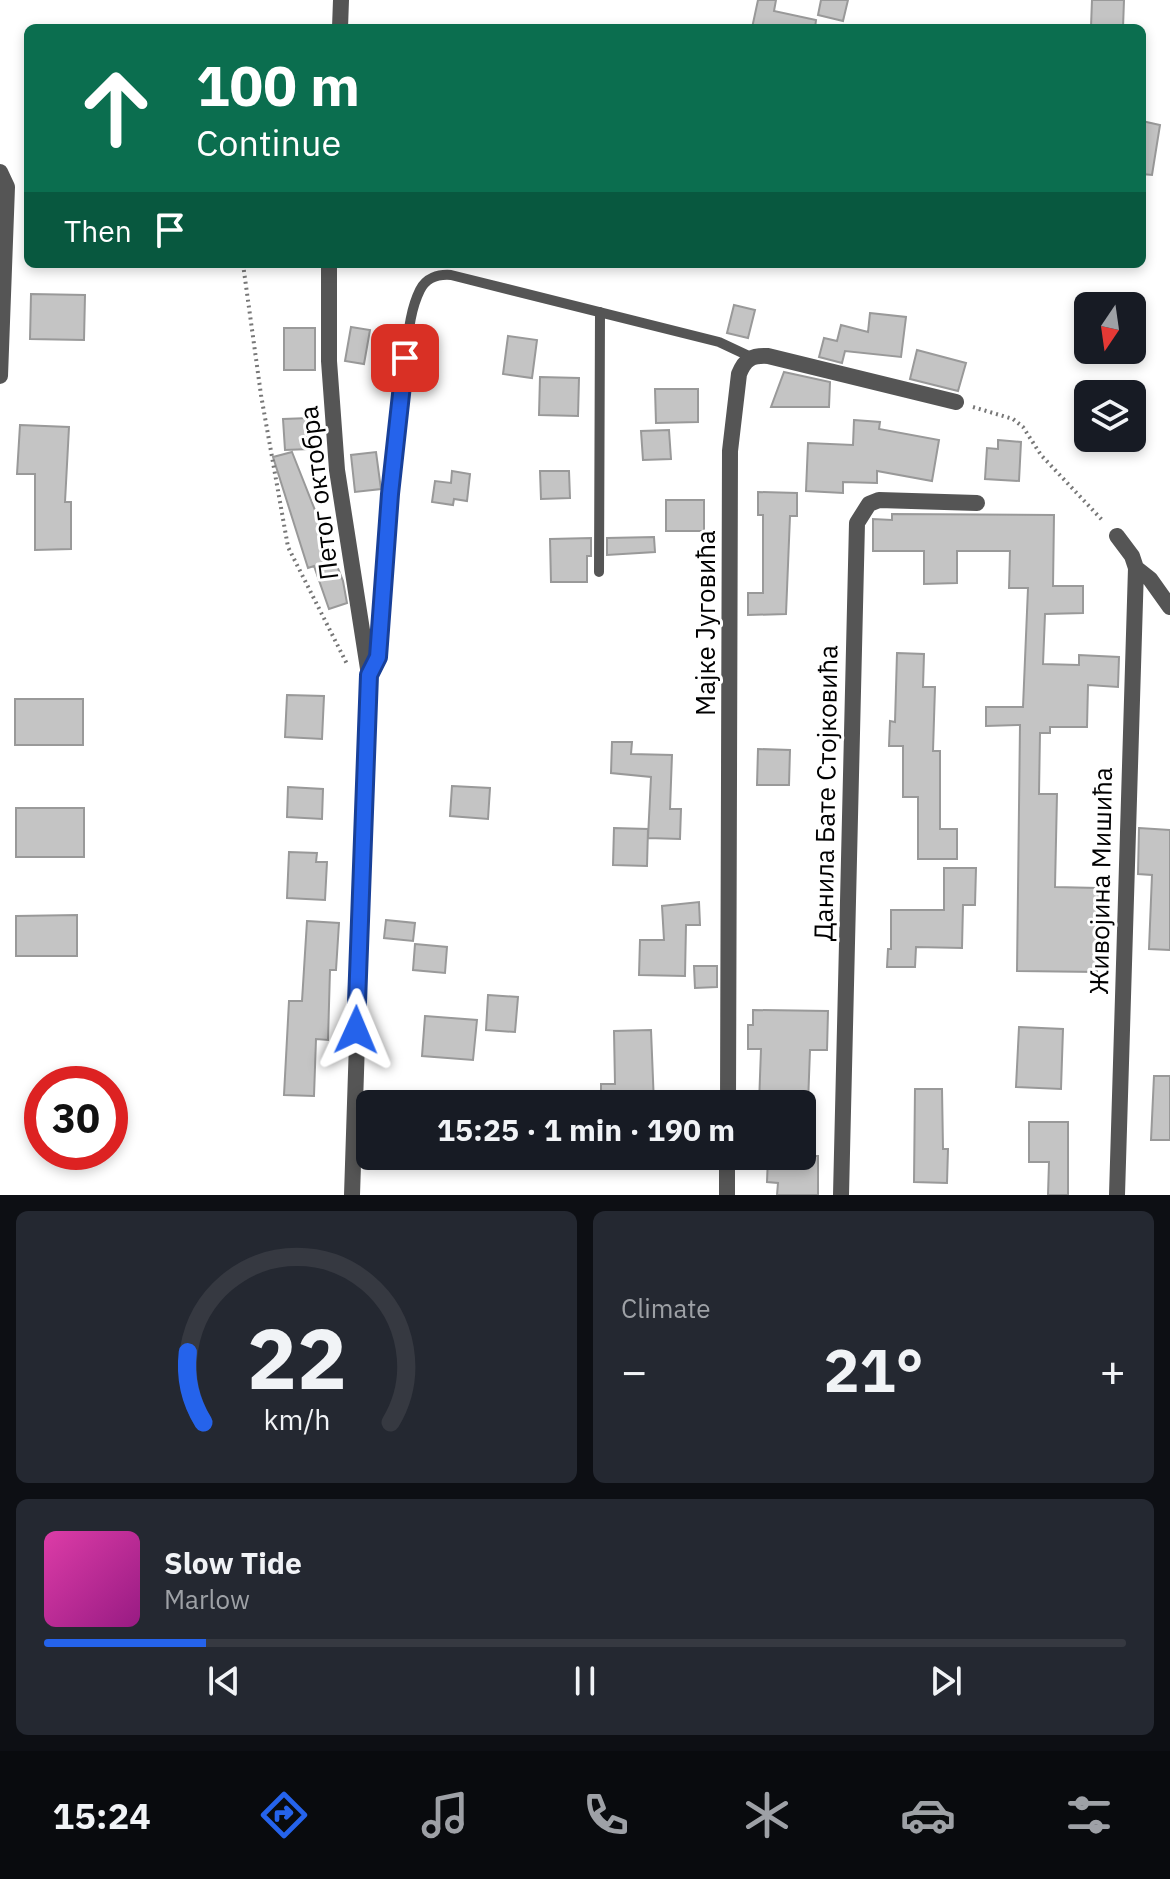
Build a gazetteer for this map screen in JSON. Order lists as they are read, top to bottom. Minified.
{"streets":{"street":["Петог октобра","Мајке Југовића","Данила Бате Стојковића","Живојина Мишића"]},"north":"bottom","page":{"turn":["100 m","Continue"],"then":"Then","limit":"30","trip":"15:25 · 1 min · 190 m","tile":"Climate","heat":["−","21°","+"],"song":["Slow Tide","Marlow"],"tabs":"15:24","gauge":["22","km/h"]}}
